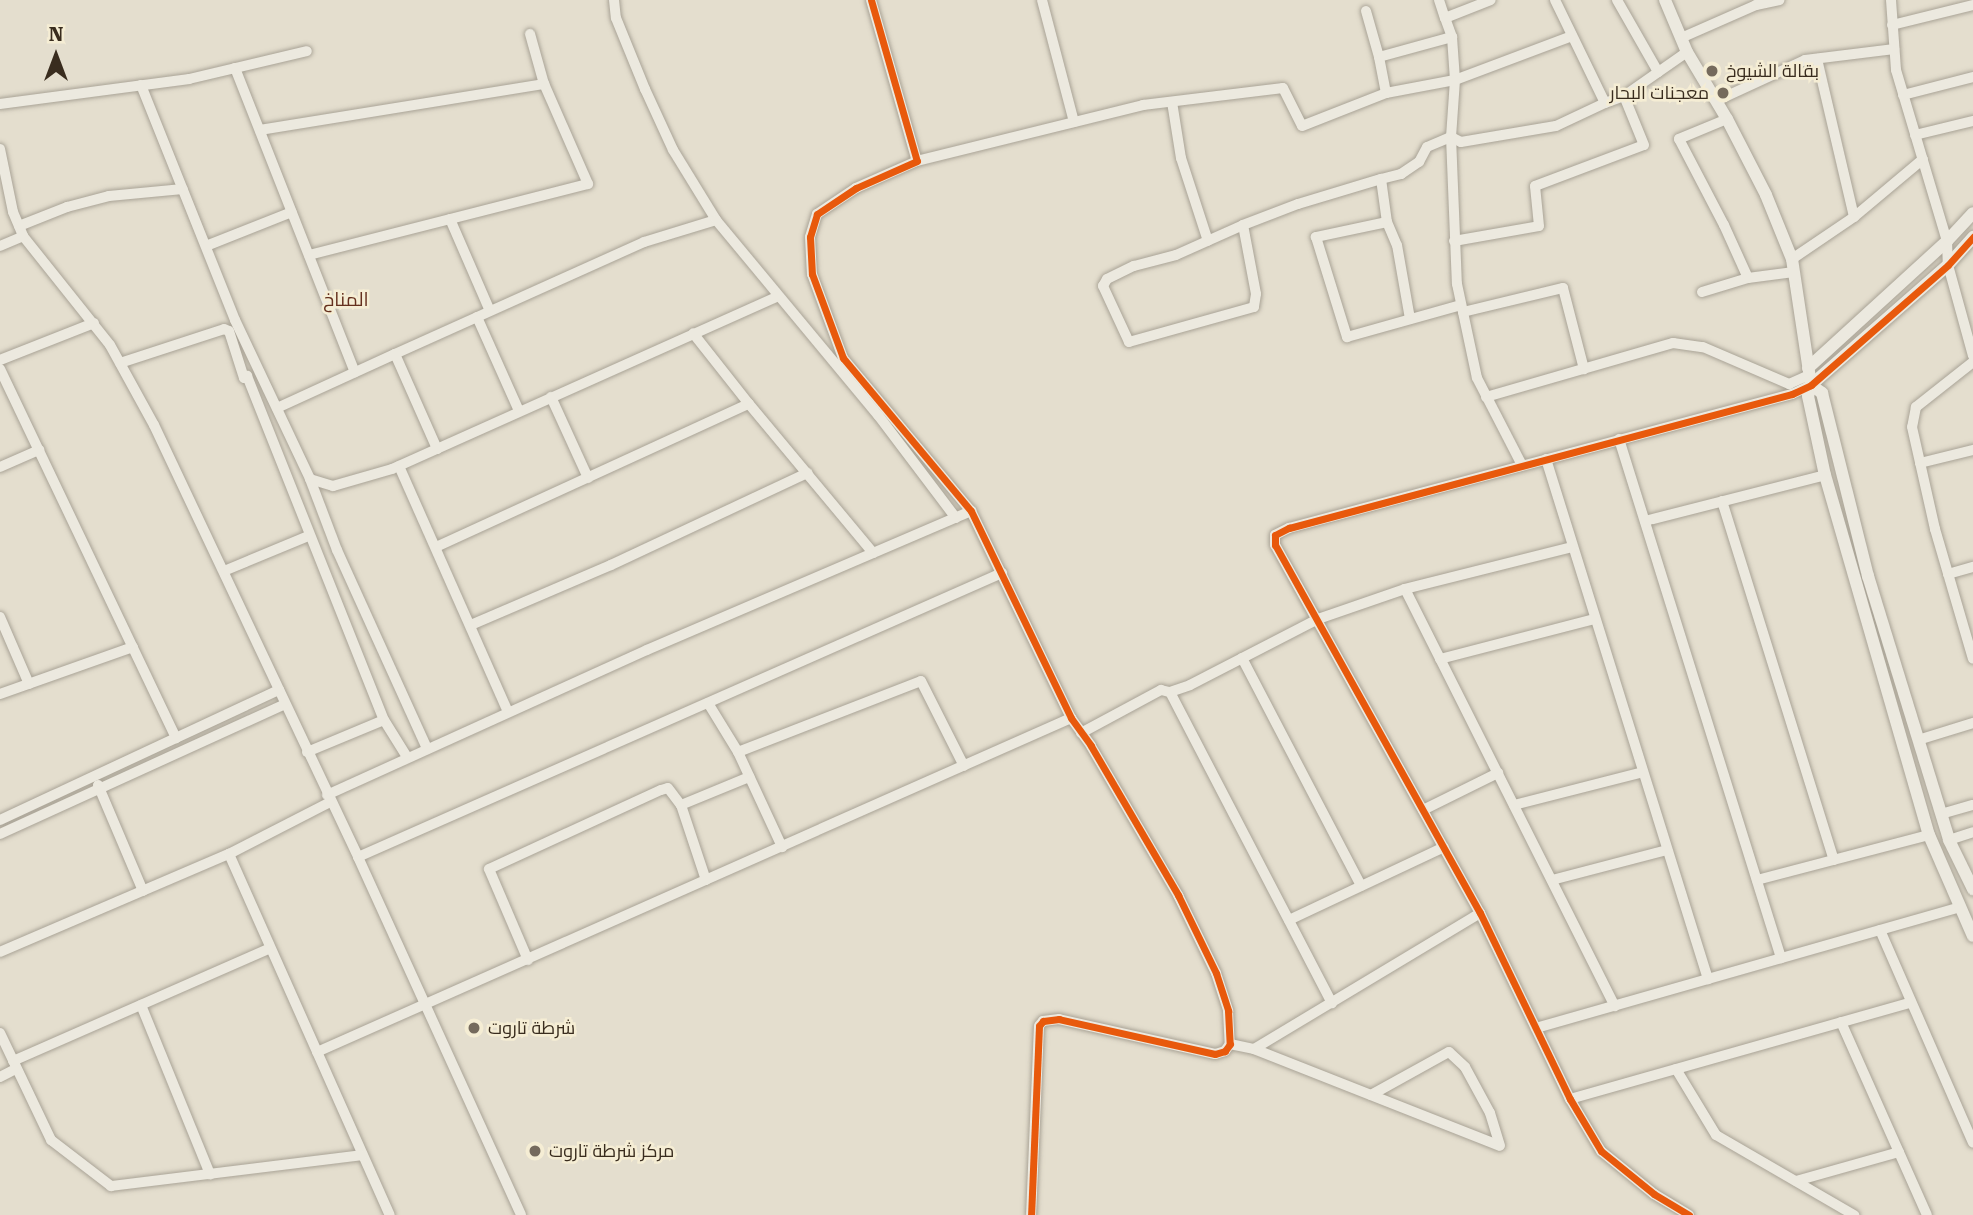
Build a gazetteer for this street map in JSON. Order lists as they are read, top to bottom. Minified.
{"districts":["المناخ"],"places":["بقالة الشيوخ","معجنات البحار","شرطة تاروت","مركز شرطة تاروت"],"north":"top"}
